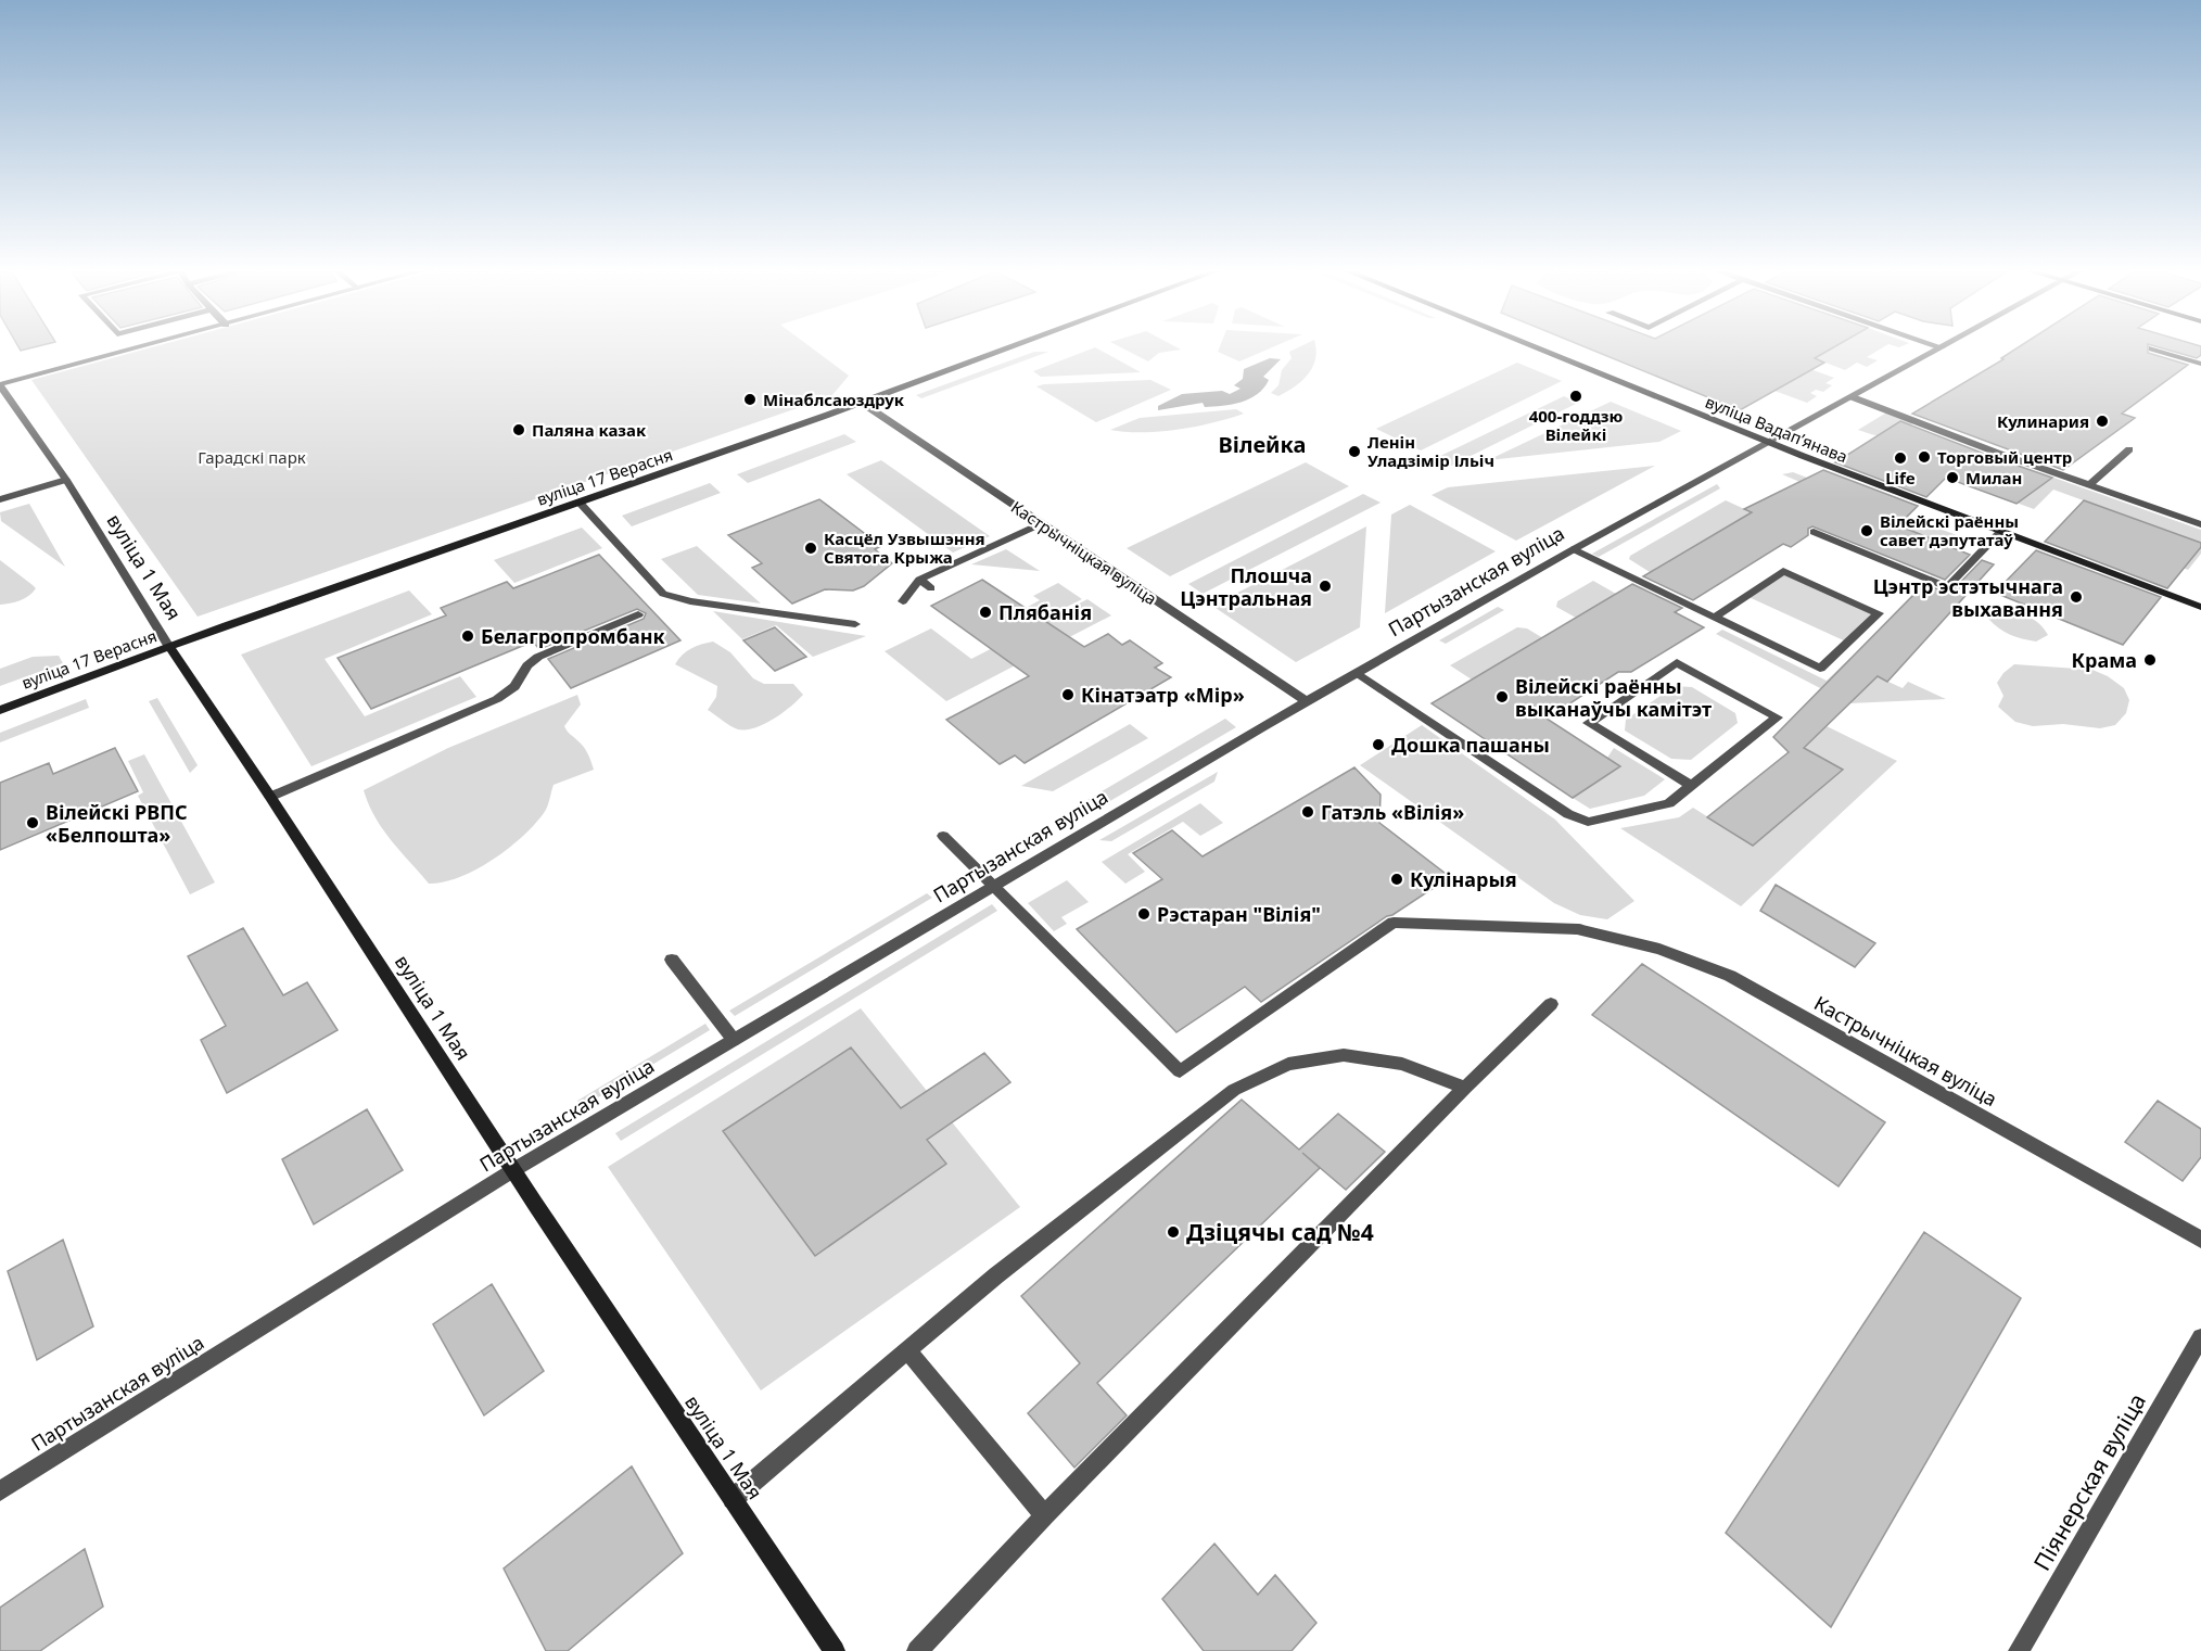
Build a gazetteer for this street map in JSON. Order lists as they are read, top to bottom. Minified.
{"streets":{"street":["вуліца Вадапʼянава","вуліца 17 Верасня","Кастрычніцкая вуліца","вуліца 1 Мая","Партызанская вуліца","Піянерская вуліца"]},"crossings":[["вуліца Вадапʼянава","Партызанская вуліца"],["вуліца 17 Верасня","Кастрычніцкая вуліца"],["вуліца 17 Верасня","вуліца 1 Мая"],["Кастрычніцкая вуліца","Партызанская вуліца"],["вуліца 1 Мая","Партызанская вуліца"]],"districts":["Вілейка"],"parks":["Гарадскі парк"],"places":["400-годдзю Вілейкі","Мінаблсаюздрук","Кулинария","Паляна казак","Ленін Уладзімір Ільіч","Торговый центр","Life","Милан","Вілейскі раённы савет дэпутатаў","Касцёл Узвышэння Святога Крыжа","Плошча Цэнтральная","Цэнтр эстэтычнага выхавання","Плябанія","Белагропромбанк","Крама","Кінатэатр «Мір»","Вілейскі раённы выканаўчы камітэт","Дошка пашаны","Гатэль «Вілія»","Вілейскі РВПС «Белпошта»","Кулінарыя","Рэстаран \"Вілія\"","Дзіцячы сад №4"]}
